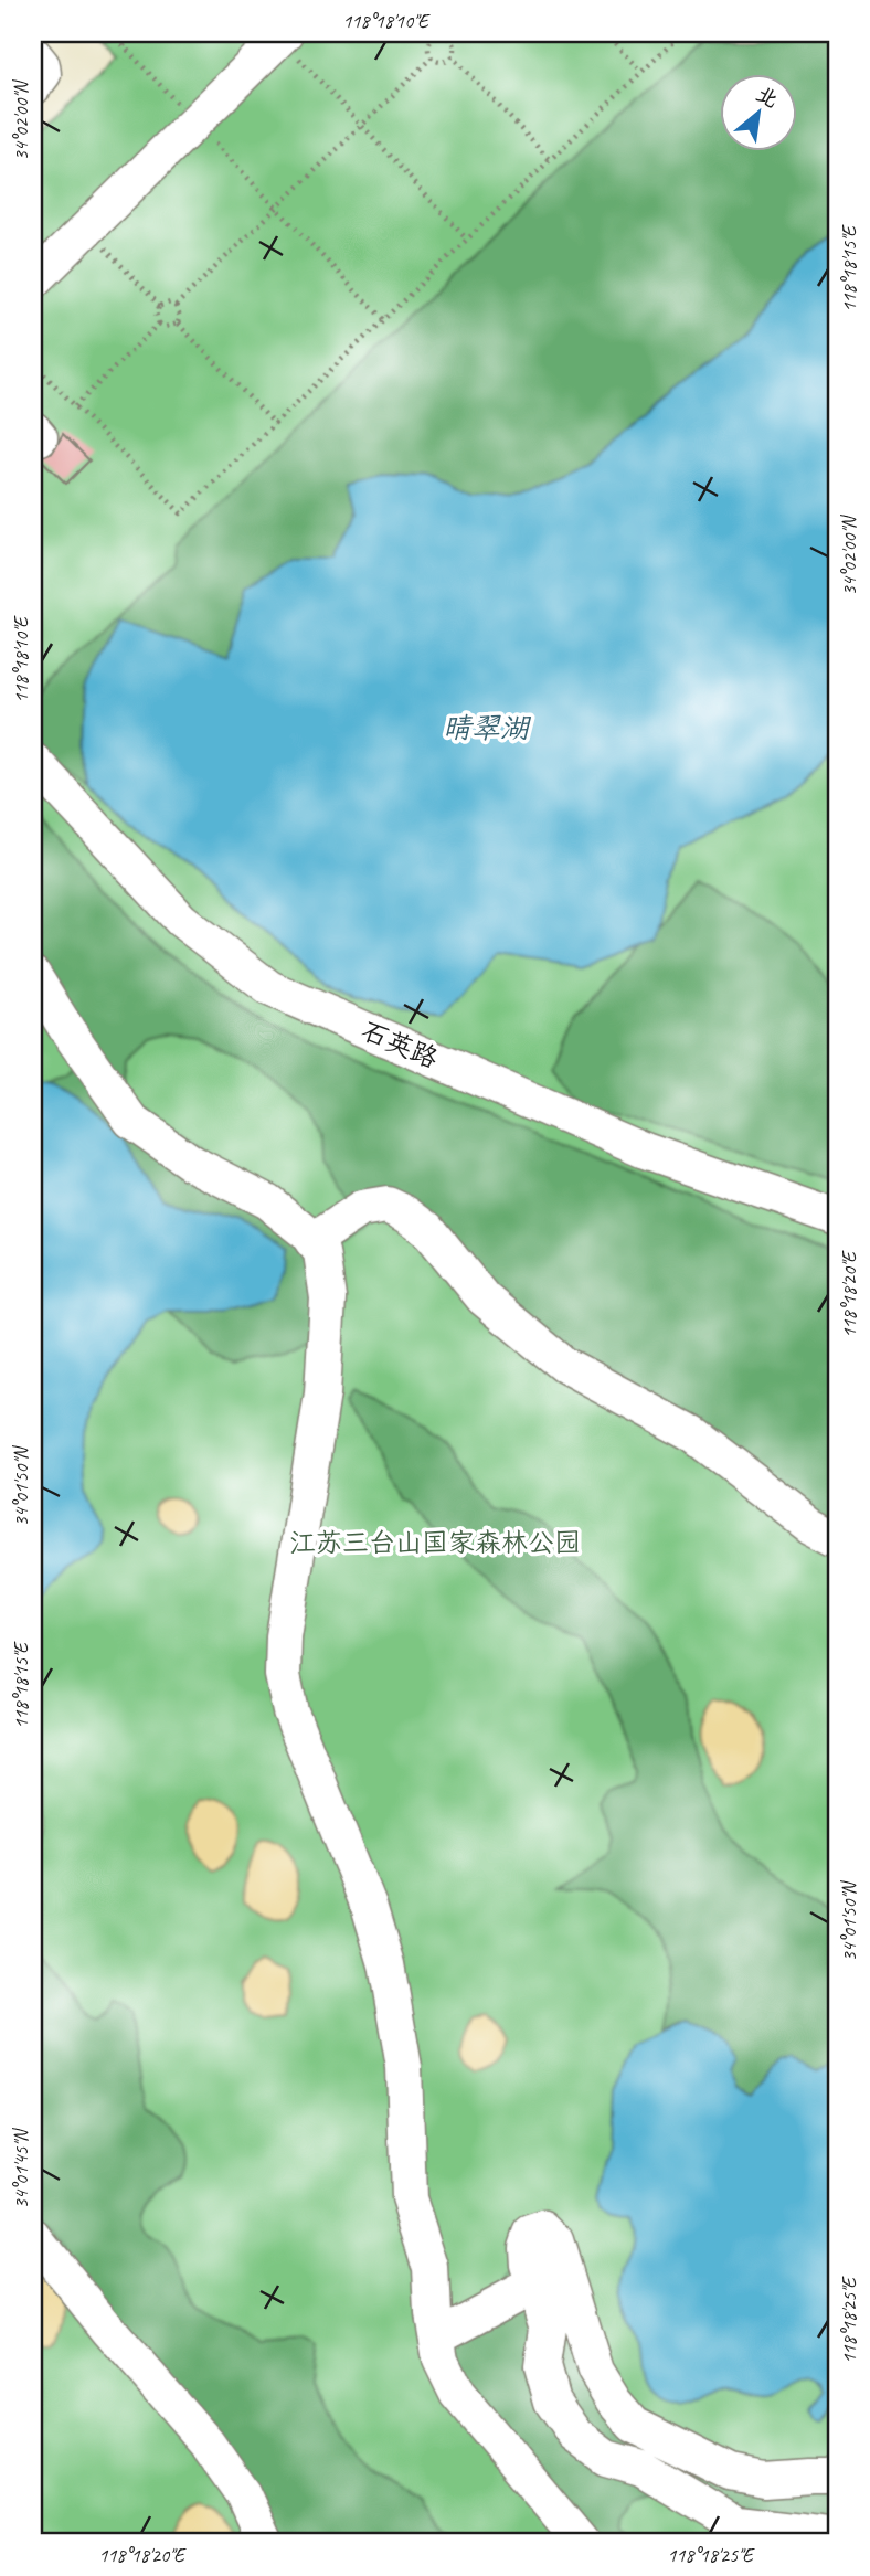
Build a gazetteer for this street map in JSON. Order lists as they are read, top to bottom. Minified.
{"streets":{"street":["石英路"]},"water":["晴翠湖"],"parks":["江苏三台山国家森林公园"],"north":"top right","coordinates":["118°18'10\"E","34°02'00\"N","118°18'15\"E","118°18'20\"E","34°01'50\"N","34°01'45\"N","118°18'25\"E"]}
